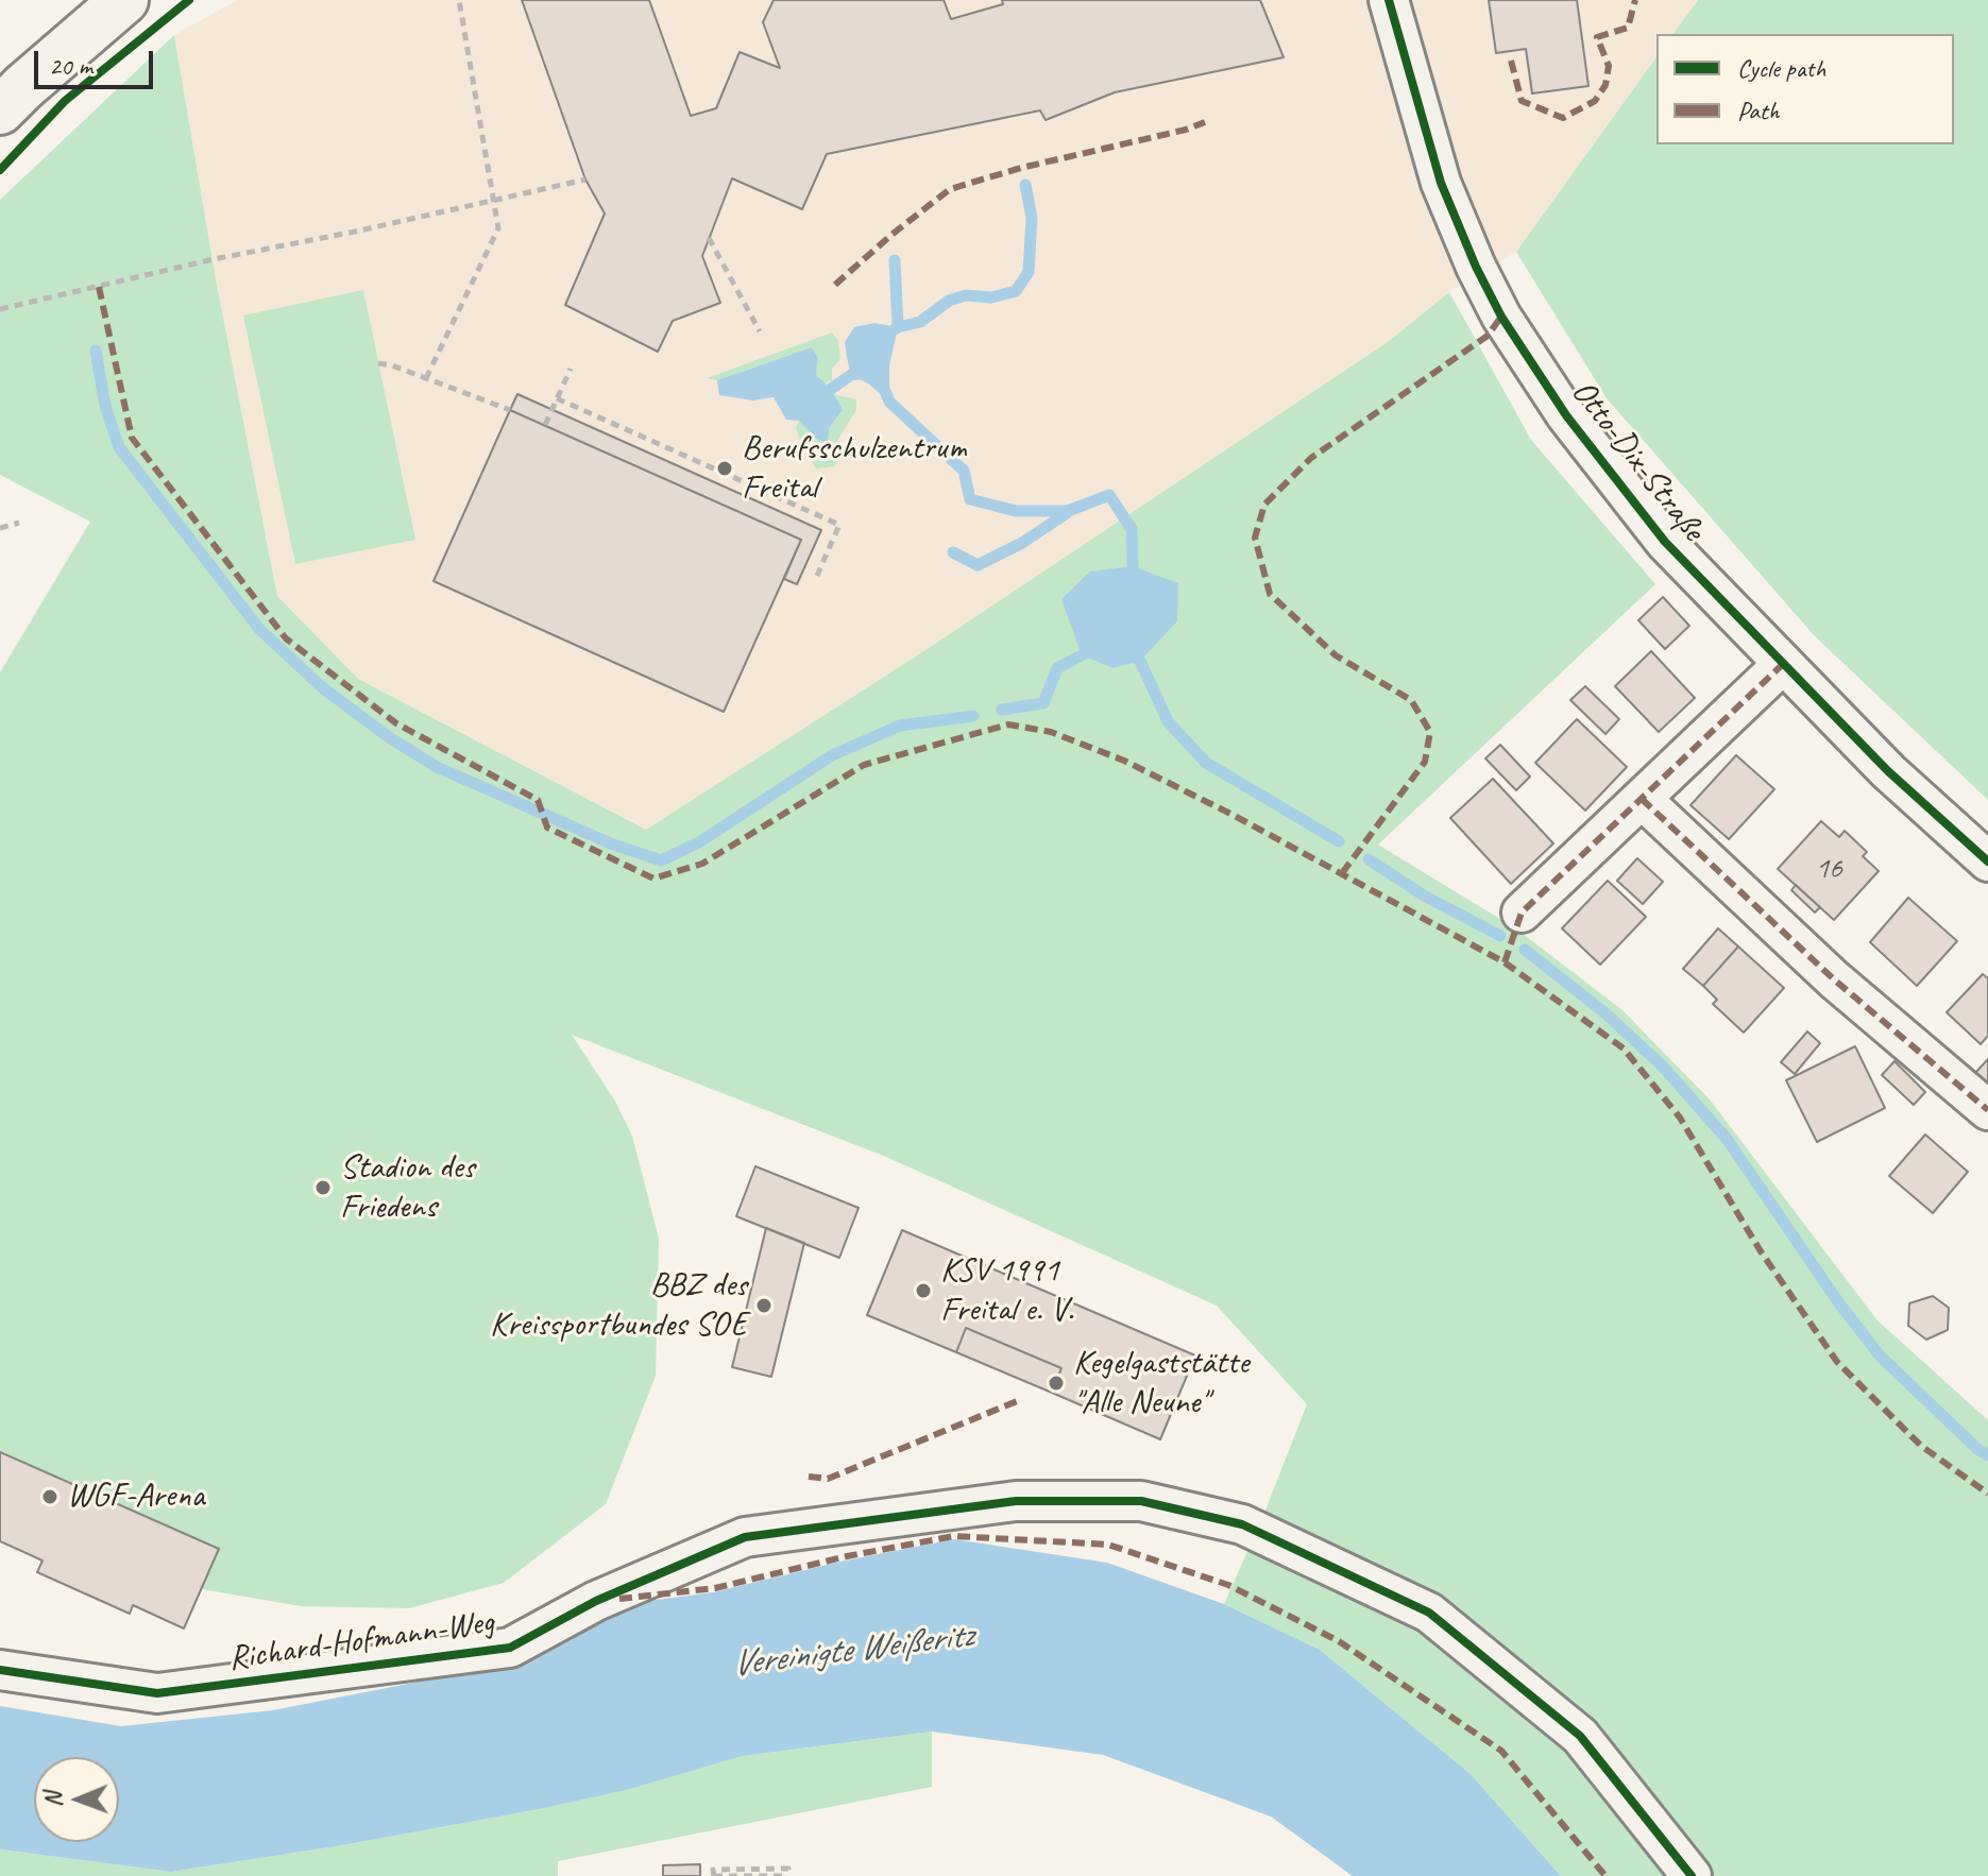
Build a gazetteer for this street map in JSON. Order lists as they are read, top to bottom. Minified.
{"streets":{"street":["Otto-Dix-Straße","Richard-Hofmann-Weg"]},"water":["Vereinigte Weißeritz"],"places":["Berufsschulzentrum Freital","Stadion des Friedens","KSV 1991 Freital e. V.","BBZ des Kreissportbundes SOE","Kegelgaststätte \"Alle Neune\"","WGF-Arena"],"house_numbers":["16"],"legend":["Cycle path","Path"],"scale_bar":"20 m","north":"left"}
